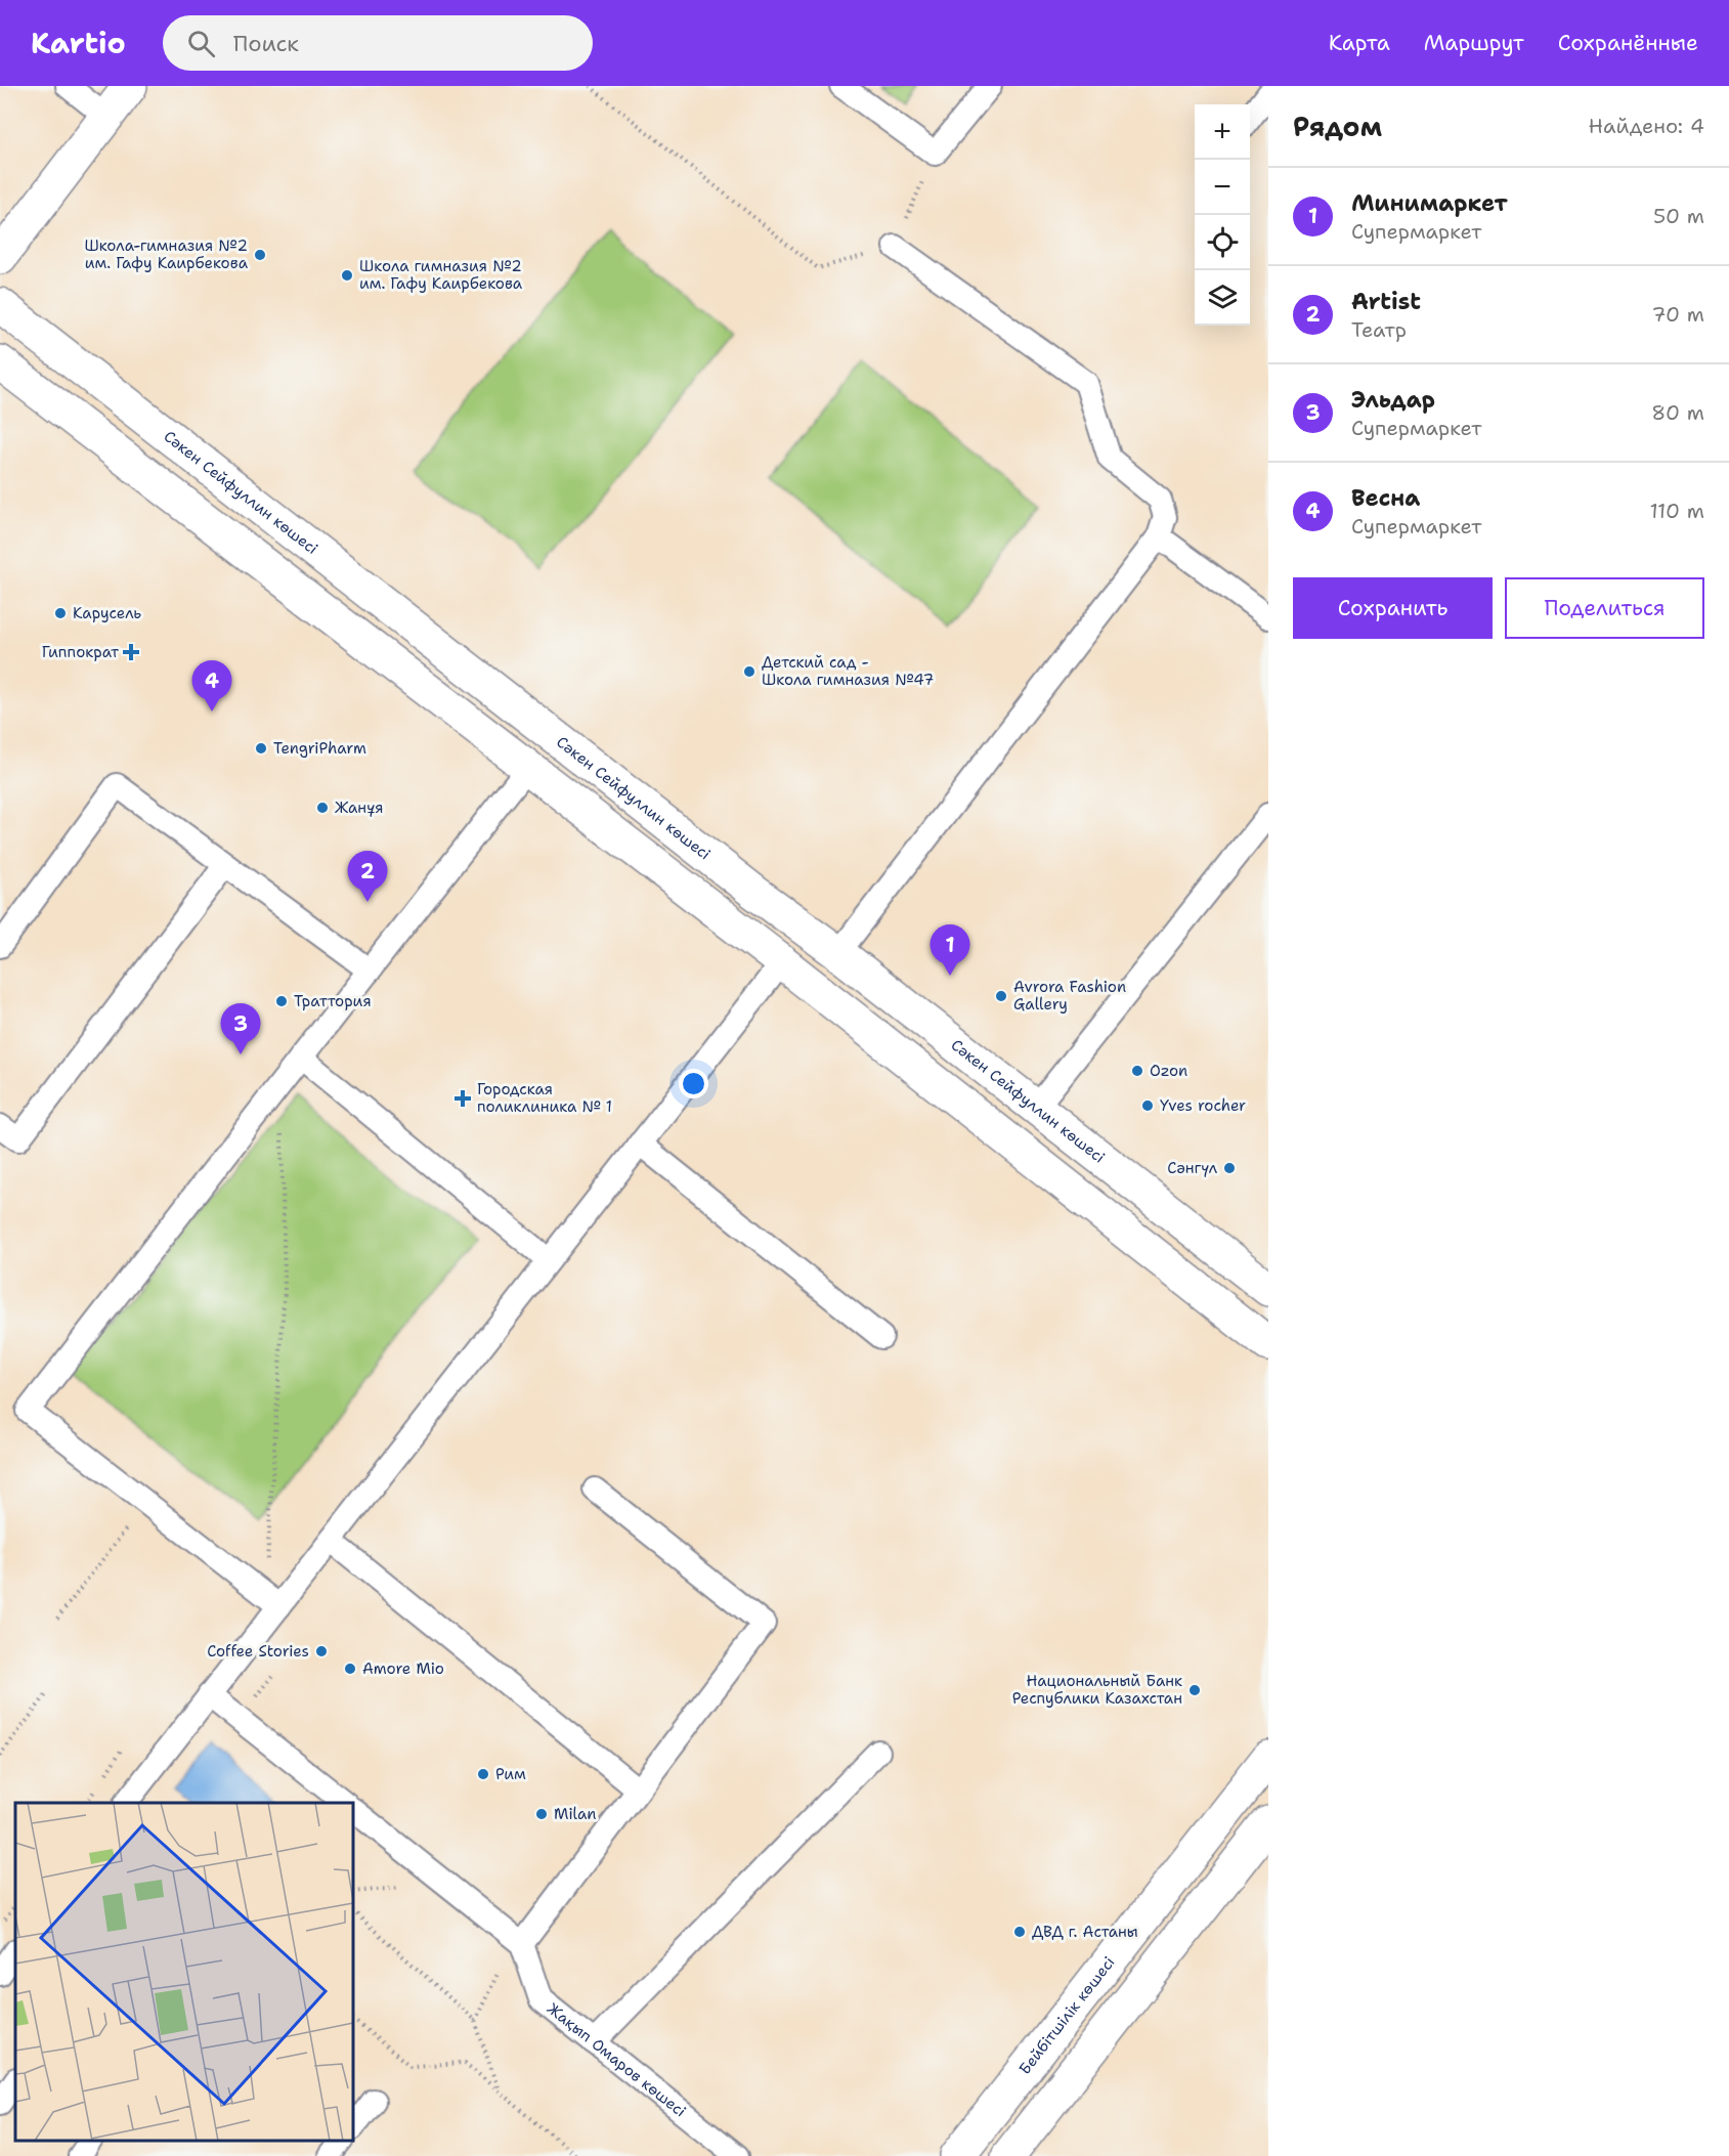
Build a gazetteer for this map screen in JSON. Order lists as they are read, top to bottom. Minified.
{"streets":{"main road":["Сәкен Сейфуллин көшесі","Бейбітшілік көшесі"],"lane":["Жақып Омаров көшесі"]},"places":{"other":["Школа-гимназия №2 им. Гафу Каирбекова","Школа гимназия №2 им. Гафу Каирбекова","Карусель","Детский сад - Школа гимназия №47","TengriPharm","Жанұя","Avrora Fashion Gallery","Траттория","Ozon","Yves rocher","Сәнгүл","Coffee Stories","Amore Mio","Национальный Банк Республики Казахстан","Рим","Milan","ДВД г. Астаны"],"health":["Гиппократ","Городская поликлиника № 1"]},"page":{"header":"Kartio","search":"Поиск","nav":["Карта","Маршрут","Сохранённые"],"heading":["Рядом","Найдено: 4"],"map_buttons":["+","−"],"list":[{"mark":"1","name":"Минимаркет","note":"Супермаркет","value":"50 m"},{"mark":"2","name":"Artist","note":"Театр","value":"70 m"},{"mark":"3","name":"Эльдар","note":"Супермаркет","value":"80 m"},{"mark":"4","name":"Весна","note":"Супермаркет","value":"110 m"}],"buttons":["Сохранить","Поделиться"],"pins":["4","2","1","3"]}}
